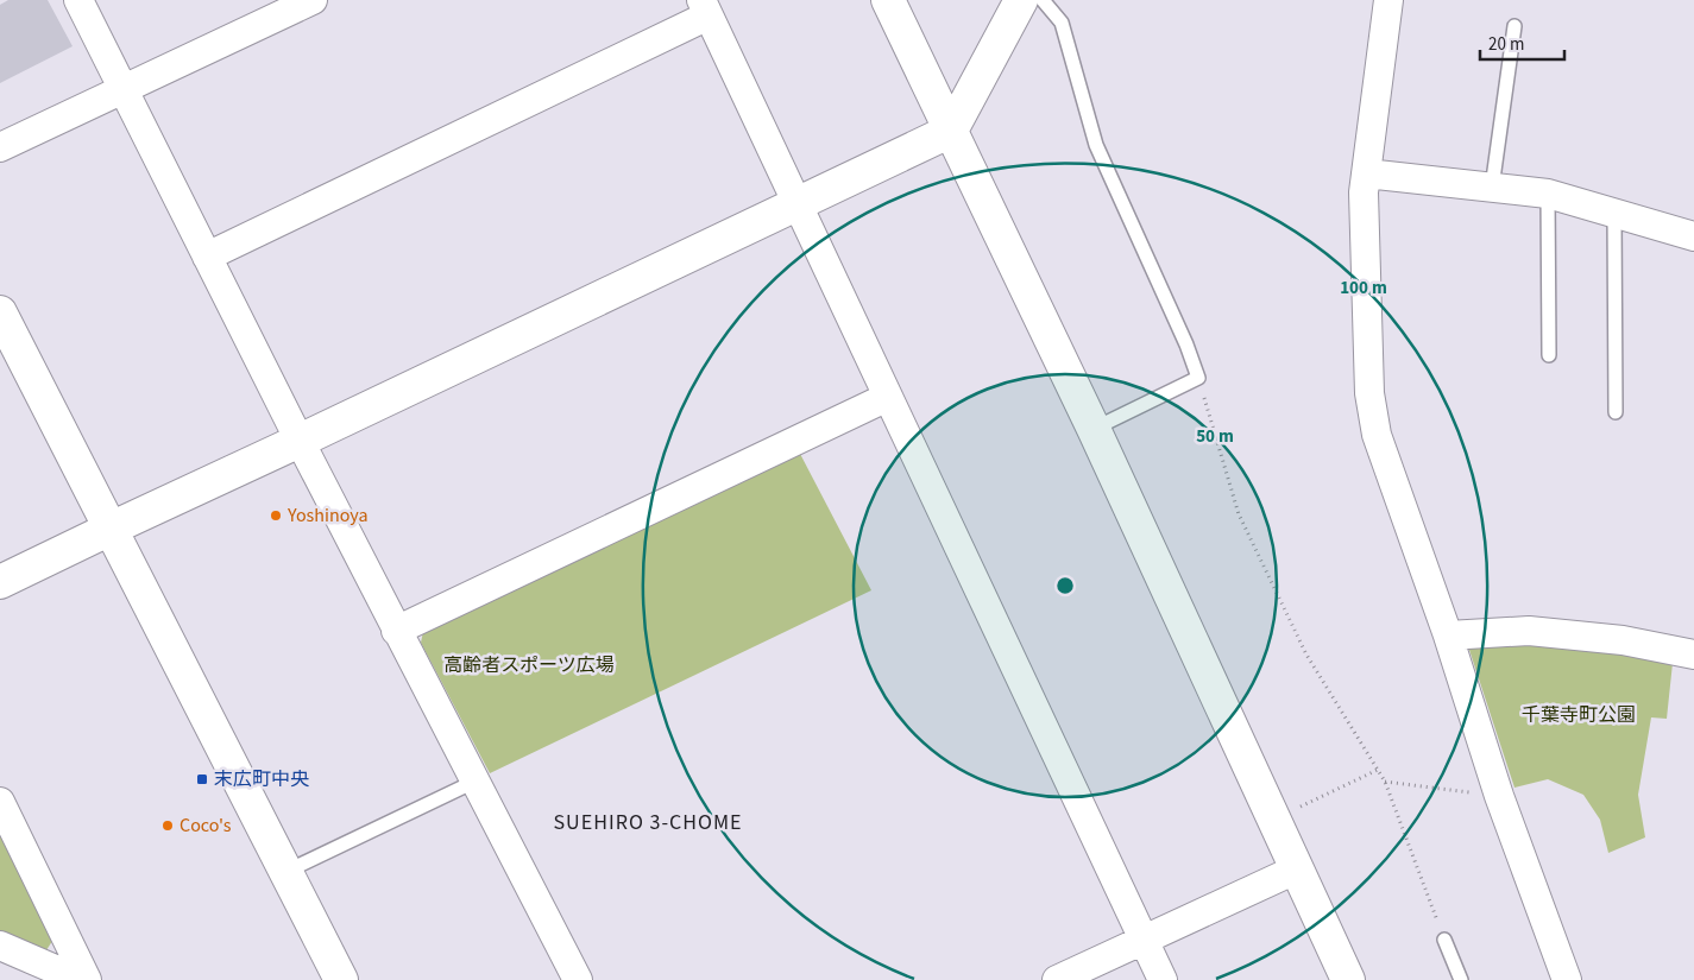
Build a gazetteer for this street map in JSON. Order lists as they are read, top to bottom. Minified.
{"districts":["SUEHIRO 3-CHOME"],"parks":["高齢者スポーツ広場","千葉寺町公園"],"places":{"other":["Yoshinoya","Coco's"],"transit":["末広町中央"]},"scale_bar":"20 m","rings":["100 m","50 m"]}
